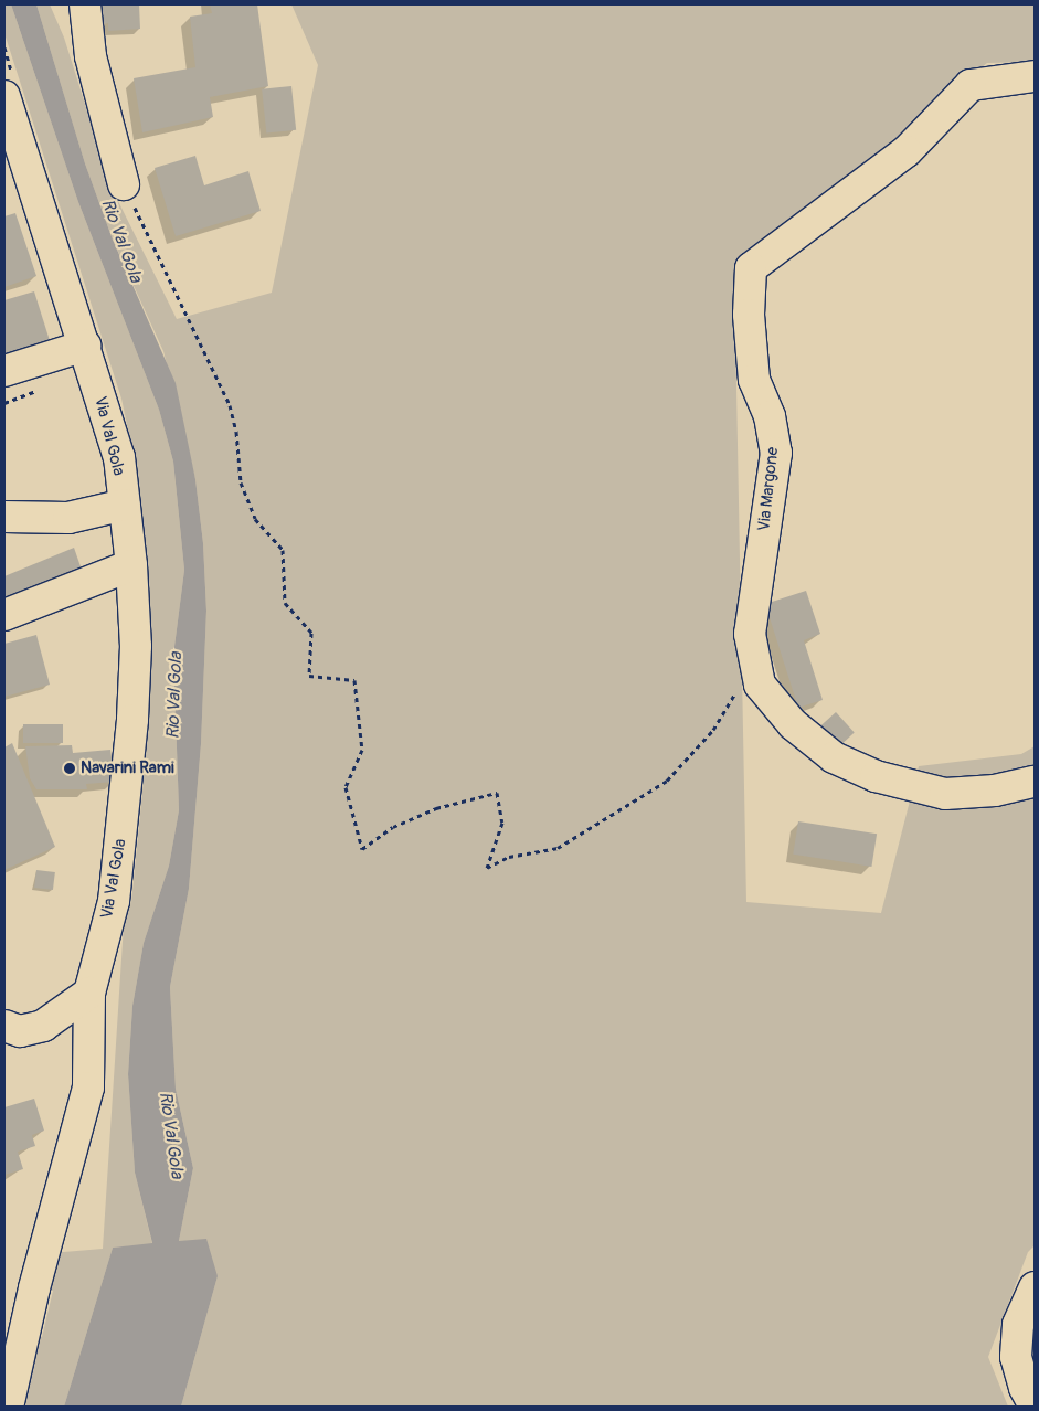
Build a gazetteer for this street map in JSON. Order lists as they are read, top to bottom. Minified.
{"streets":{"street":["Via Val Gola","Via Margone"]},"water":["Rio Val Gola"],"places":["Navarini Rami"]}
